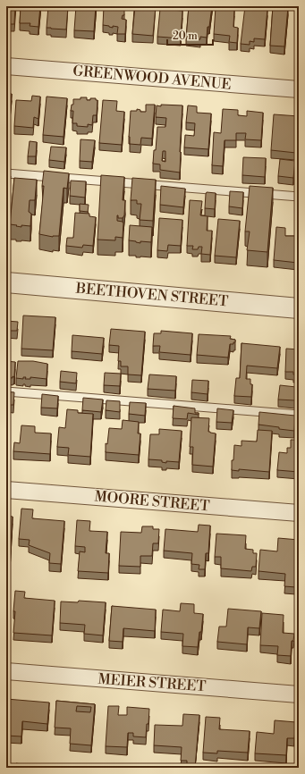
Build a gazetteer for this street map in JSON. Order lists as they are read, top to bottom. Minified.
{"streets":{"street":["GREENWOOD AVENUE","BEETHOVEN STREET","MOORE STREET","MEIER STREET"]},"scale_bar":"20 m"}
